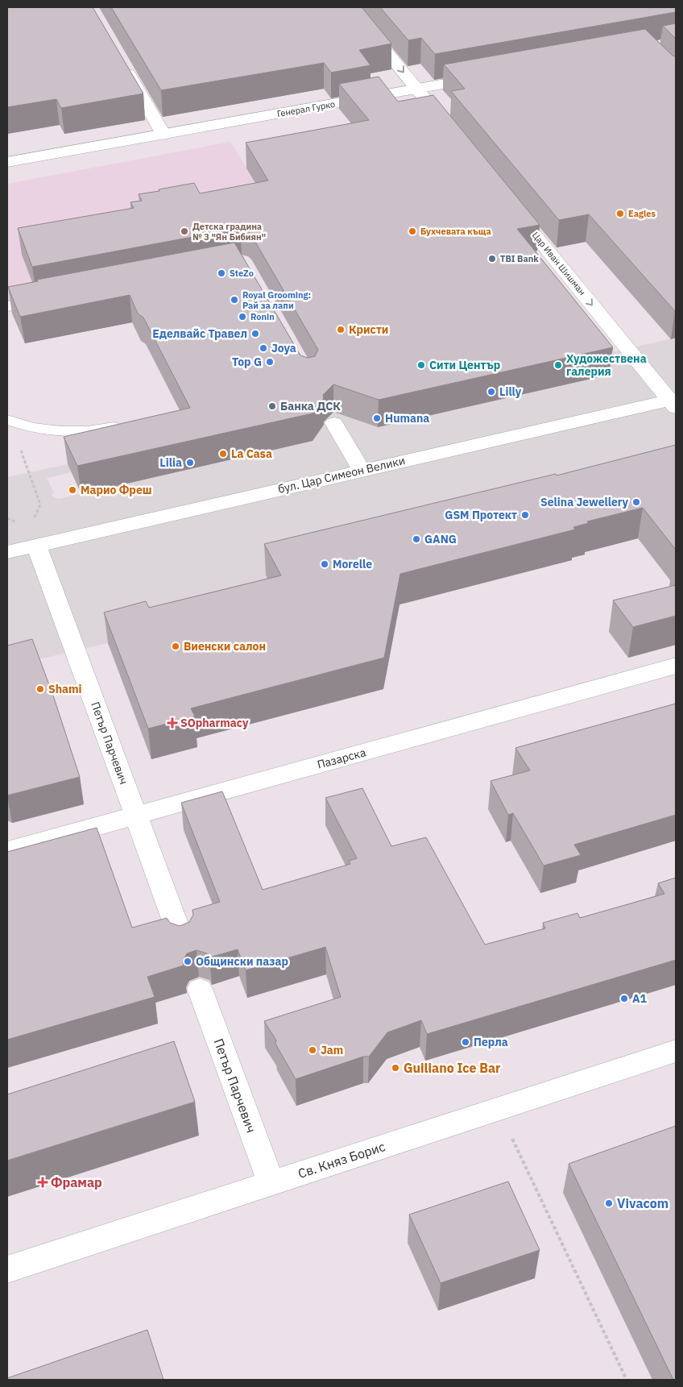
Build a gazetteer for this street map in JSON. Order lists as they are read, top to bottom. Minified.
{"streets":{"street":["Генерал Гурко","Цар Иван Шишман","бул. Цар Симеон Велики","Петър Парчевич","Пазарска","Св. Княз Борис"]},"crossings":[["Цар Иван Шишман","бул. Цар Симеон Велики"],["бул. Цар Симеон Велики","Петър Парчевич"],["Петър Парчевич","Пазарска"],["Петър Парчевич","Св. Княз Борис"]],"one_way":["Цар Иван Шишман"],"places":{"other":["Eagles","Детска градина № 3 \"Ян Бибиян\"","Бухчевата къща","TBI Bank","SteZo","Royal Grooming: Рай за лапи","Ronin","Кристи","Еделвайс Травел","Joya","Top G","Сити Център","Художествена галерия","Lilly","Банка ДСК","Humana","La Casa","Lilia","Марио Фреш","Selina Jewellery","GSM Протект","GANG","Morelle","Виенски салон","Shami","Общински пазар","A1","Перла","Jam","Guiliano Ice Bar","Vivacom"],"health":["SOpharmacy","Фрамар"]}}
